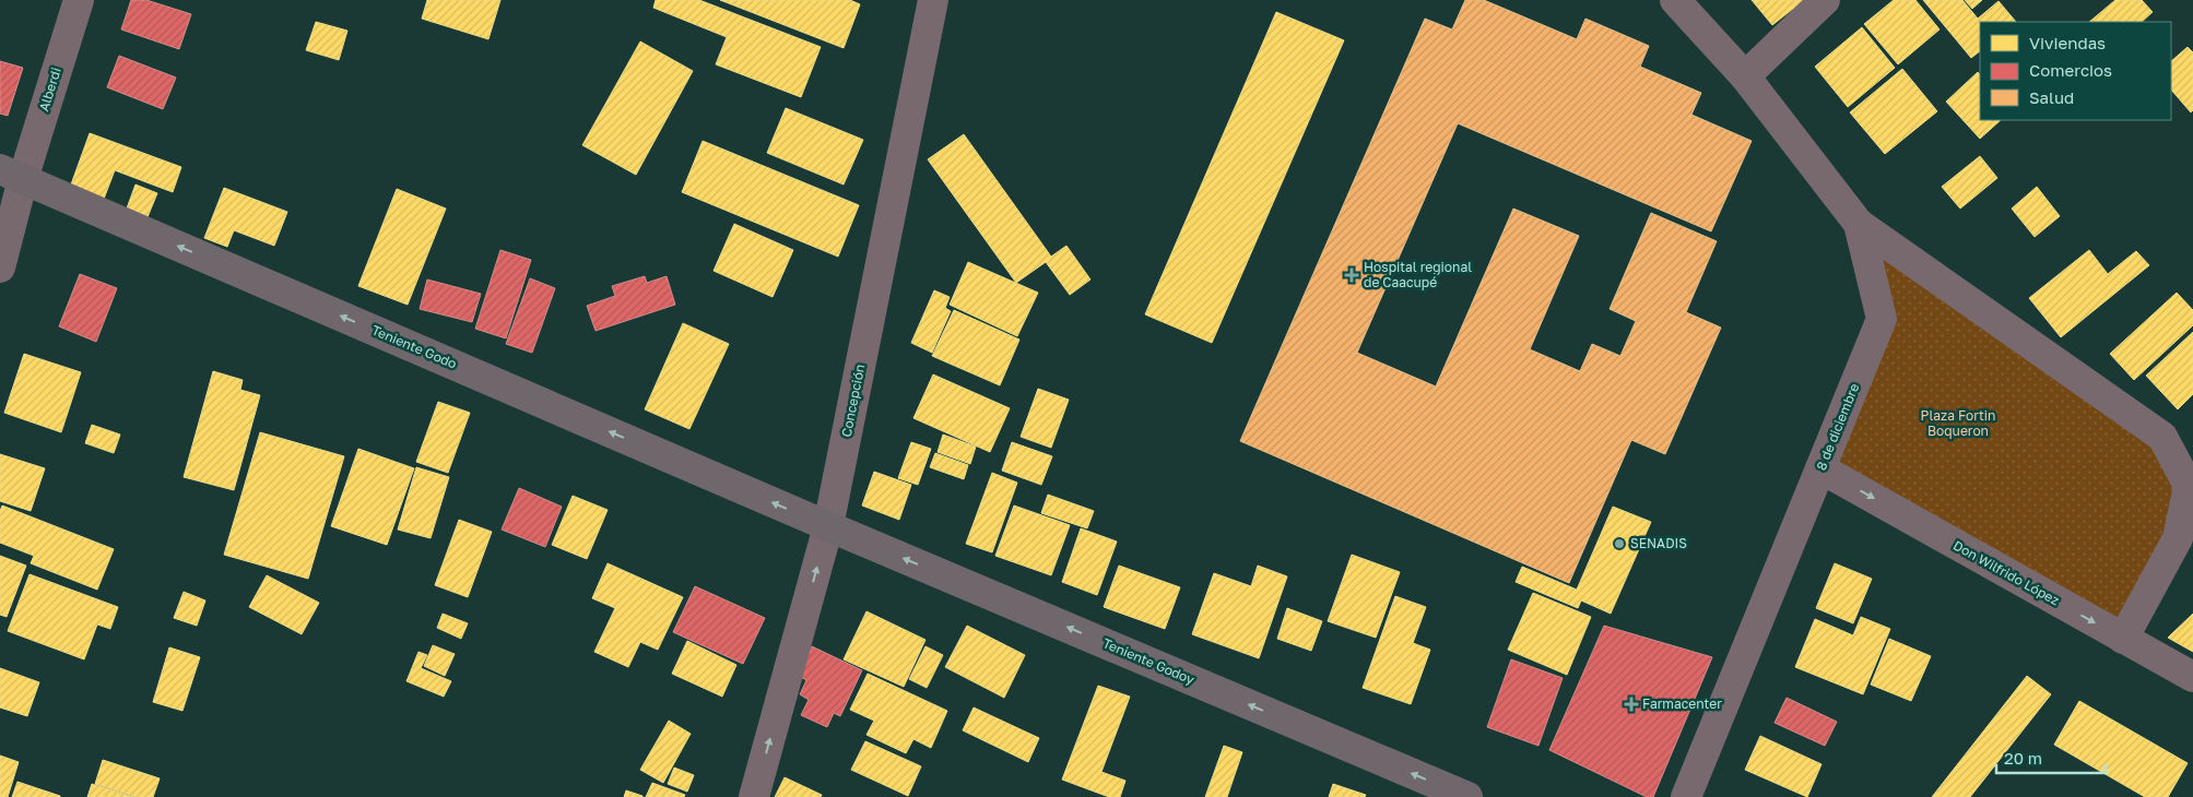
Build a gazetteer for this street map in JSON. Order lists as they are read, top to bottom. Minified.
{"streets":{"main road":["Teniente Godo","Teniente Godoy"],"street":["Alberdi","Concepción","8 de diciembre","Don Wilfrido López"]},"crossings":[["Alberdi","Teniente Godo"],["Teniente Godo","Concepción"],["Teniente Godo","Teniente Godoy"],["Concepción","Teniente Godoy"],["8 de diciembre","Don Wilfrido López"]],"one_way":["Teniente Godo","Don Wilfrido López","Teniente Godoy"],"parks":["Plaza Fortin Boqueron"],"places":{"health":["Hospital regional de Caacupé","Farmacenter"],"other":["SENADIS"]},"legend":["Viviendas","Comercios","Salud"],"scale_bar":"20 m"}
